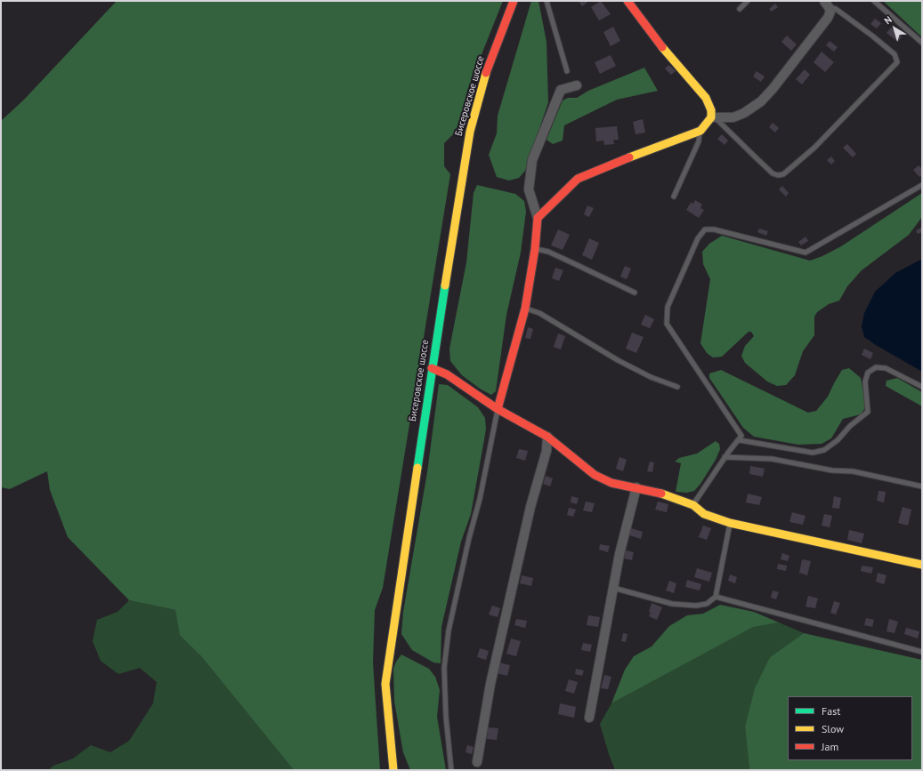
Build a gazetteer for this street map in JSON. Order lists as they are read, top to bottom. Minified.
{"streets":{"street":["Бисеровское шоссе"]},"legend":["Fast","Slow","Jam"],"north":"top left"}
